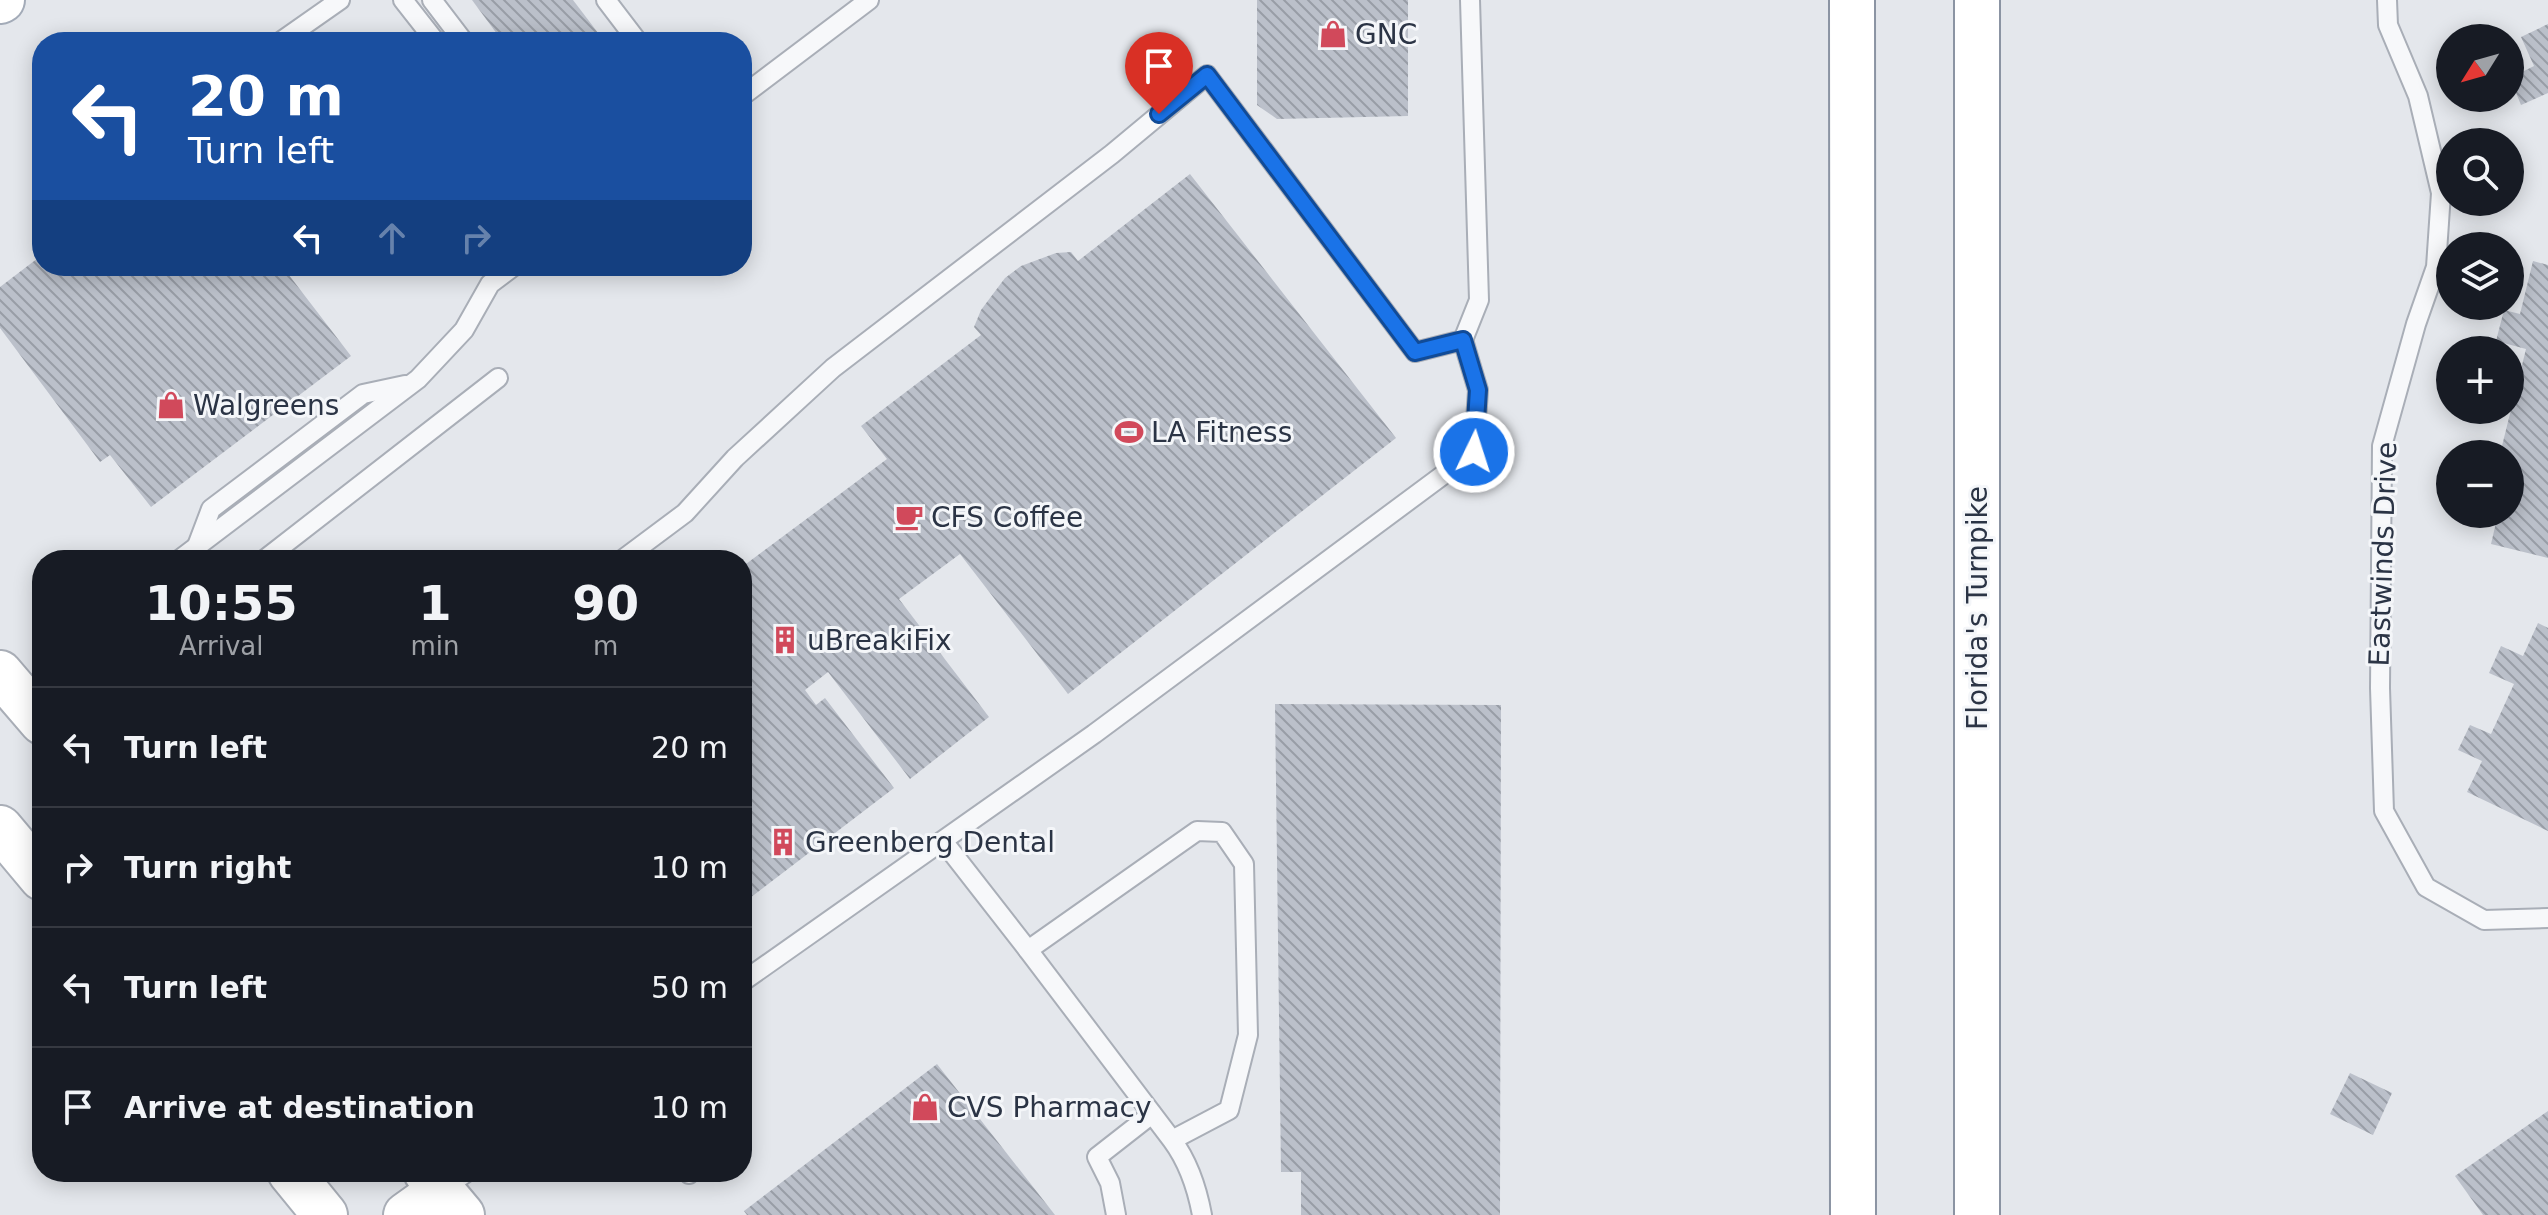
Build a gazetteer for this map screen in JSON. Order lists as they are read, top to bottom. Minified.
{"streets":{"main road":["Florida's Turnpike"],"lane":["Eastwinds Drive"]},"places":{"shop":["GNC","Walgreens","CVS Pharmacy"],"sports":["LA Fitness"],"cafe":["CFS Coffee"],"building":["uBreakiFix","Greenberg Dental"]},"north":"bottom left","page":{"map_buttons":["+","−"],"turn":["20 m","Turn left"],"eta":["10:55","Arrival","1","min","90","m"],"list":[{"name":"Turn left","value":"20 m"},{"name":"Turn right","value":"10 m"},{"name":"Turn left","value":"50 m"},{"name":"Arrive at destination","value":"10 m"}]}}
